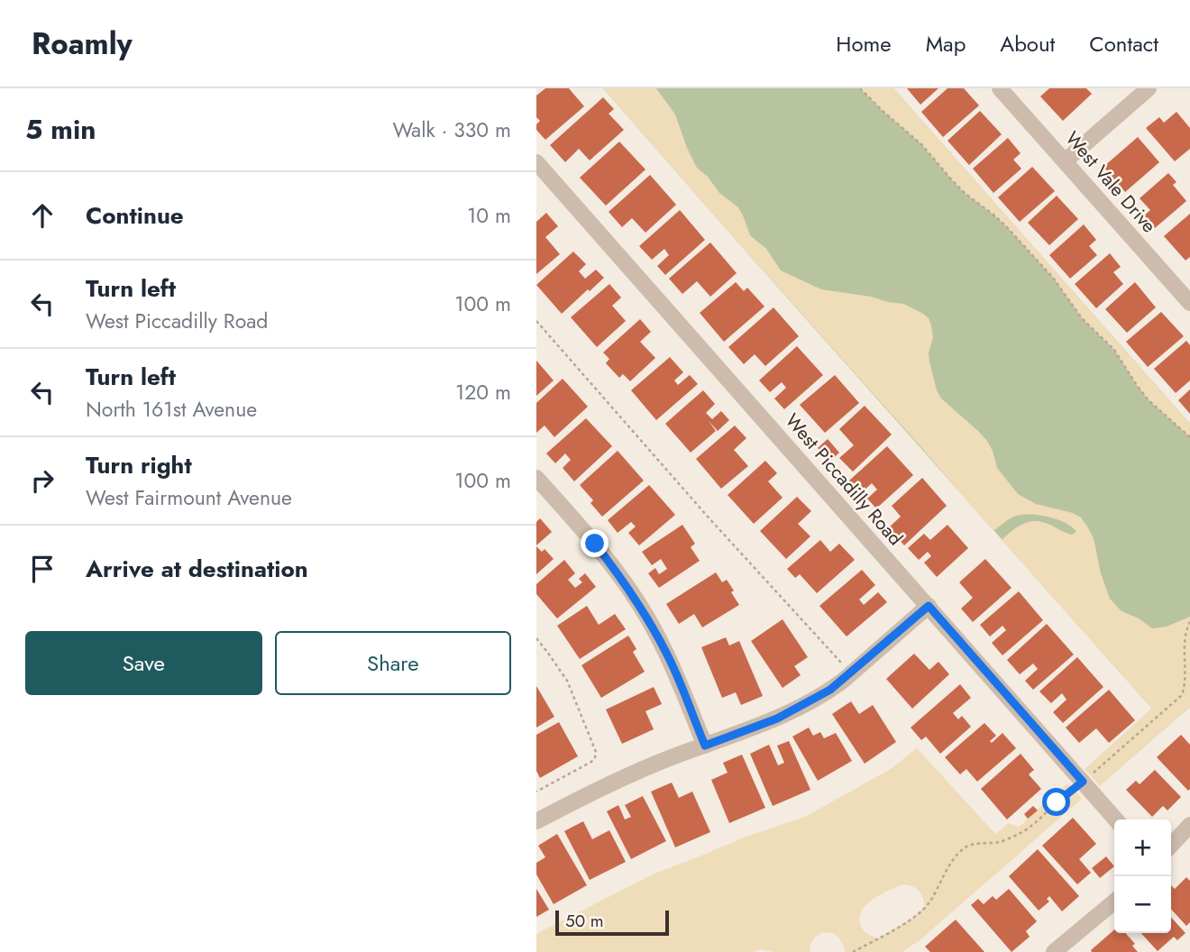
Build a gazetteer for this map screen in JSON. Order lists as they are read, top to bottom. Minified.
{"streets":{"street":["West Vale Drive","West Piccadilly Road"]},"scale_bar":"50 m","page":{"header":"Roamly","nav":["Home","Map","About","Contact"],"heading":["5 min","Walk · 330 m"],"list":[["Continue","10 m"],["Turn left","West Piccadilly Road","100 m"],["Turn left","North 161st Avenue","120 m"],["Turn right","West Fairmount Avenue","100 m"],"Arrive at destination"],"buttons":["Save","Share"],"map_buttons":["+","−"],"scale":"50 m"}}
